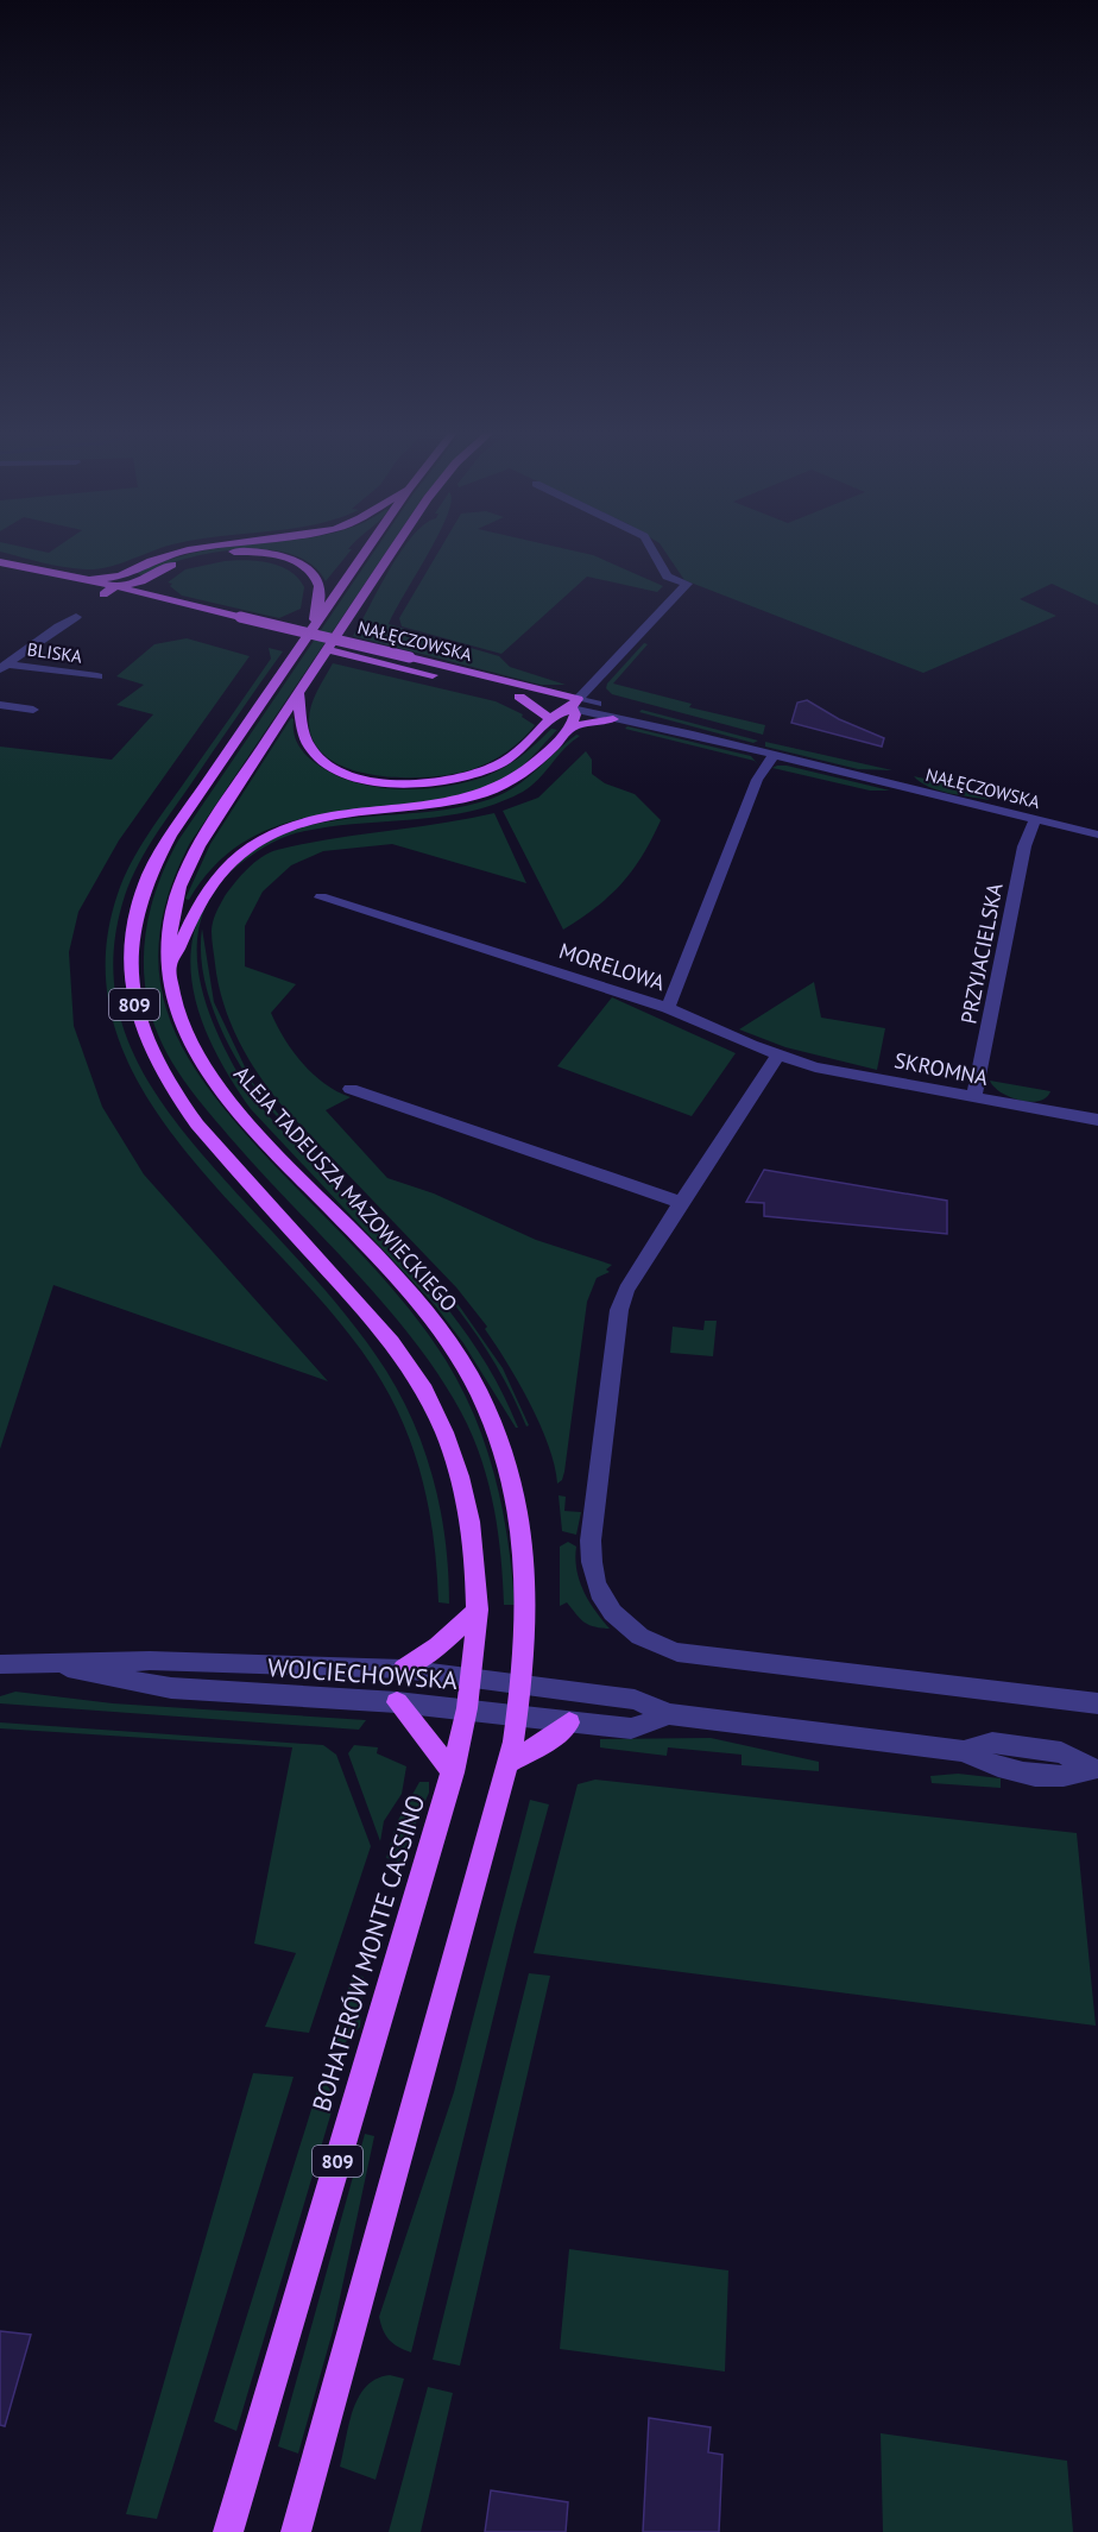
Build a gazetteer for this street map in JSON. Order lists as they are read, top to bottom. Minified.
{"streets":{"main road":["NAŁĘCZOWSKA","809","ALEJA TADEUSZA MAZOWIECKIEGO","BOHATERÓW MONTE CASSINO"],"street":["BLISKA","PRZYJACIELSKA","MORELOWA","SKROMNA","WOJCIECHOWSKA"]},"crossings":[["NAŁĘCZOWSKA","PRZYJACIELSKA"],["NAŁĘCZOWSKA","MORELOWA"],["PRZYJACIELSKA","SKROMNA"],["MORELOWA","SKROMNA"],["809","ALEJA TADEUSZA MAZOWIECKIEGO"],["809","WOJCIECHOWSKA"],["809","BOHATERÓW MONTE CASSINO"],["ALEJA TADEUSZA MAZOWIECKIEGO","WOJCIECHOWSKA"],["WOJCIECHOWSKA","BOHATERÓW MONTE CASSINO"]]}
